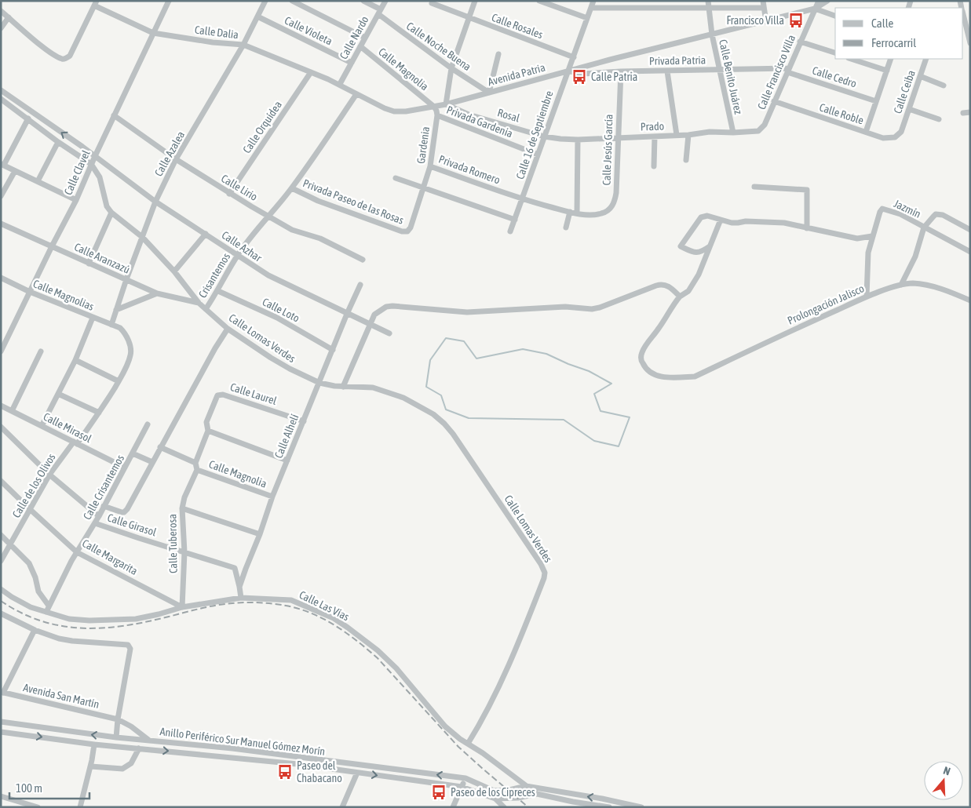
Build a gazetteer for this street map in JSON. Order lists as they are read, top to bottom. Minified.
{"streets":{"street":["Calle Rosales","Calle Violeta","Calle Dalia","Calle Nardo","Calle Noche Buena","Privada Patria","Calle Magnolia","Calle Francisco Villa","Avenida Patria","Calle Benito Juárez","Calle Cedro","Calle Ceiba","Calle Roble","Rosal","Privada Gardenia","Prado","Calle Orquídea","Calle 16 de Septiembre","Gardenia","Calle Jesús García","Calle Azalea","Privada Romero","Calle Clavel","Calle Lirio","Privada Paseo de las Rosas","Jazmín","Calle Azhar","Calle Aranzazú","Crisantemos","Calle Magnolias","Prolongación Jalisco","Calle Loto","Calle Lomas Verdes","Calle Laurel","Calle Mirasol","Calle Alhelí","Calle de los Olivos","Calle Crisantemos","Calle Girasol","Calle Tuberosa","Calle Margarita","Calle Las Vías","Avenida San Martín","Anillo Periférico Sur Manuel Gómez Morín"]},"crossings":[["Calle Rosales","Calle 16 de Septiembre"],["Calle Violeta","Calle Nardo"],["Calle Violeta","Calle Azalea"],["Calle Dalia","Calle Nardo"],["Calle Dalia","Avenida Patria"],["Calle Dalia","Calle Orquídea"],["Calle Dalia","Calle Azalea"],["Calle Dalia","Calle Clavel"],["Calle Nardo","Calle Noche Buena"],["Calle Nardo","Calle Magnolia"],["Calle Noche Buena","Avenida Patria"],["Privada Patria","Calle Francisco Villa"],["Privada Patria","Avenida Patria"],["Privada Patria","Calle Benito Juárez"],["Privada Patria","Calle Cedro"],["Privada Patria","Calle 16 de Septiembre"],["Privada Patria","Calle Jesús García"],["Calle Magnolia","Avenida Patria"],["Calle Magnolia","Gardenia"],["Calle Magnolia","Calle Alhelí"],["Calle Magnolia","Calle Tuberosa"],["Calle Francisco Villa","Avenida Patria"],["Calle Francisco Villa","Calle Cedro"],["Calle Francisco Villa","Calle Roble"],["Calle Francisco Villa","Prado"],["Avenida Patria","Calle Benito Juárez"],["Avenida Patria","Rosal"],["Avenida Patria","Calle 16 de Septiembre"],["Avenida Patria","Gardenia"],["Calle Benito Juárez","Prado"],["Calle Ceiba","Calle Roble"],["Rosal","Prado"],["Rosal","Calle 16 de Septiembre"],["Privada Gardenia","Calle 16 de Septiembre"],["Privada Gardenia","Gardenia"],["Prado","Calle 16 de Septiembre"],["Prado","Calle Jesús García"],["Calle Orquídea","Calle Lirio"],["Calle 16 de Septiembre","Privada Romero"],["Gardenia","Privada Romero"],["Gardenia","Privada Paseo de las Rosas"],["Calle Jesús García","Privada Romero"],["Calle Azalea","Calle Lirio"],["Calle Azalea","Calle Azhar"],["Calle Azalea","Calle Aranzazú"],["Calle Azalea","Calle Magnolias"],["Calle Azalea","Calle Lomas Verdes"],["Calle Clavel","Calle Lirio"],["Calle Clavel","Calle Azhar"],["Calle Clavel","Calle Aranzazú"],["Calle Clavel","Calle Magnolias"],["Calle Clavel","Calle Lomas Verdes"],["Calle Lirio","Crisantemos"],["Calle Azhar","Crisantemos"],["Calle Azhar","Calle Alhelí"],["Calle Aranzazú","Calle Lomas Verdes"],["Crisantemos","Calle Loto"],["Crisantemos","Calle Lomas Verdes"],["Calle Magnolias","Calle de los Olivos"],["Calle Loto","Calle Alhelí"],["Calle Lomas Verdes","Calle Alhelí"],["Calle Lomas Verdes","Calle Las Vías"],["Calle Laurel","Calle Alhelí"],["Calle Mirasol","Calle de los Olivos"],["Calle Mirasol","Calle Crisantemos"],["Calle Alhelí","Calle Girasol"],["Calle Alhelí","Calle Las Vías"],["Calle de los Olivos","Calle Girasol"],["Calle de los Olivos","Calle Margarita"],["Calle Crisantemos","Calle Girasol"],["Calle Crisantemos","Calle Margarita"],["Calle Crisantemos","Calle Las Vías"],["Calle Girasol","Calle Tuberosa"],["Calle Tuberosa","Calle Margarita"],["Calle Tuberosa","Calle Las Vías"],["Calle Margarita","Calle Las Vías"],["Calle Las Vías","Anillo Periférico Sur Manuel Gómez Morín"],["Avenida San Martín","Anillo Periférico Sur Manuel Gómez Morín"]],"places":{"bus stop":["Francisco Villa","Calle Patria","Paseo del Chabacano","Paseo de los Cipreces"]},"legend":["Calle","Ferrocarril"],"scale_bar":"100 m","north":"top"}
